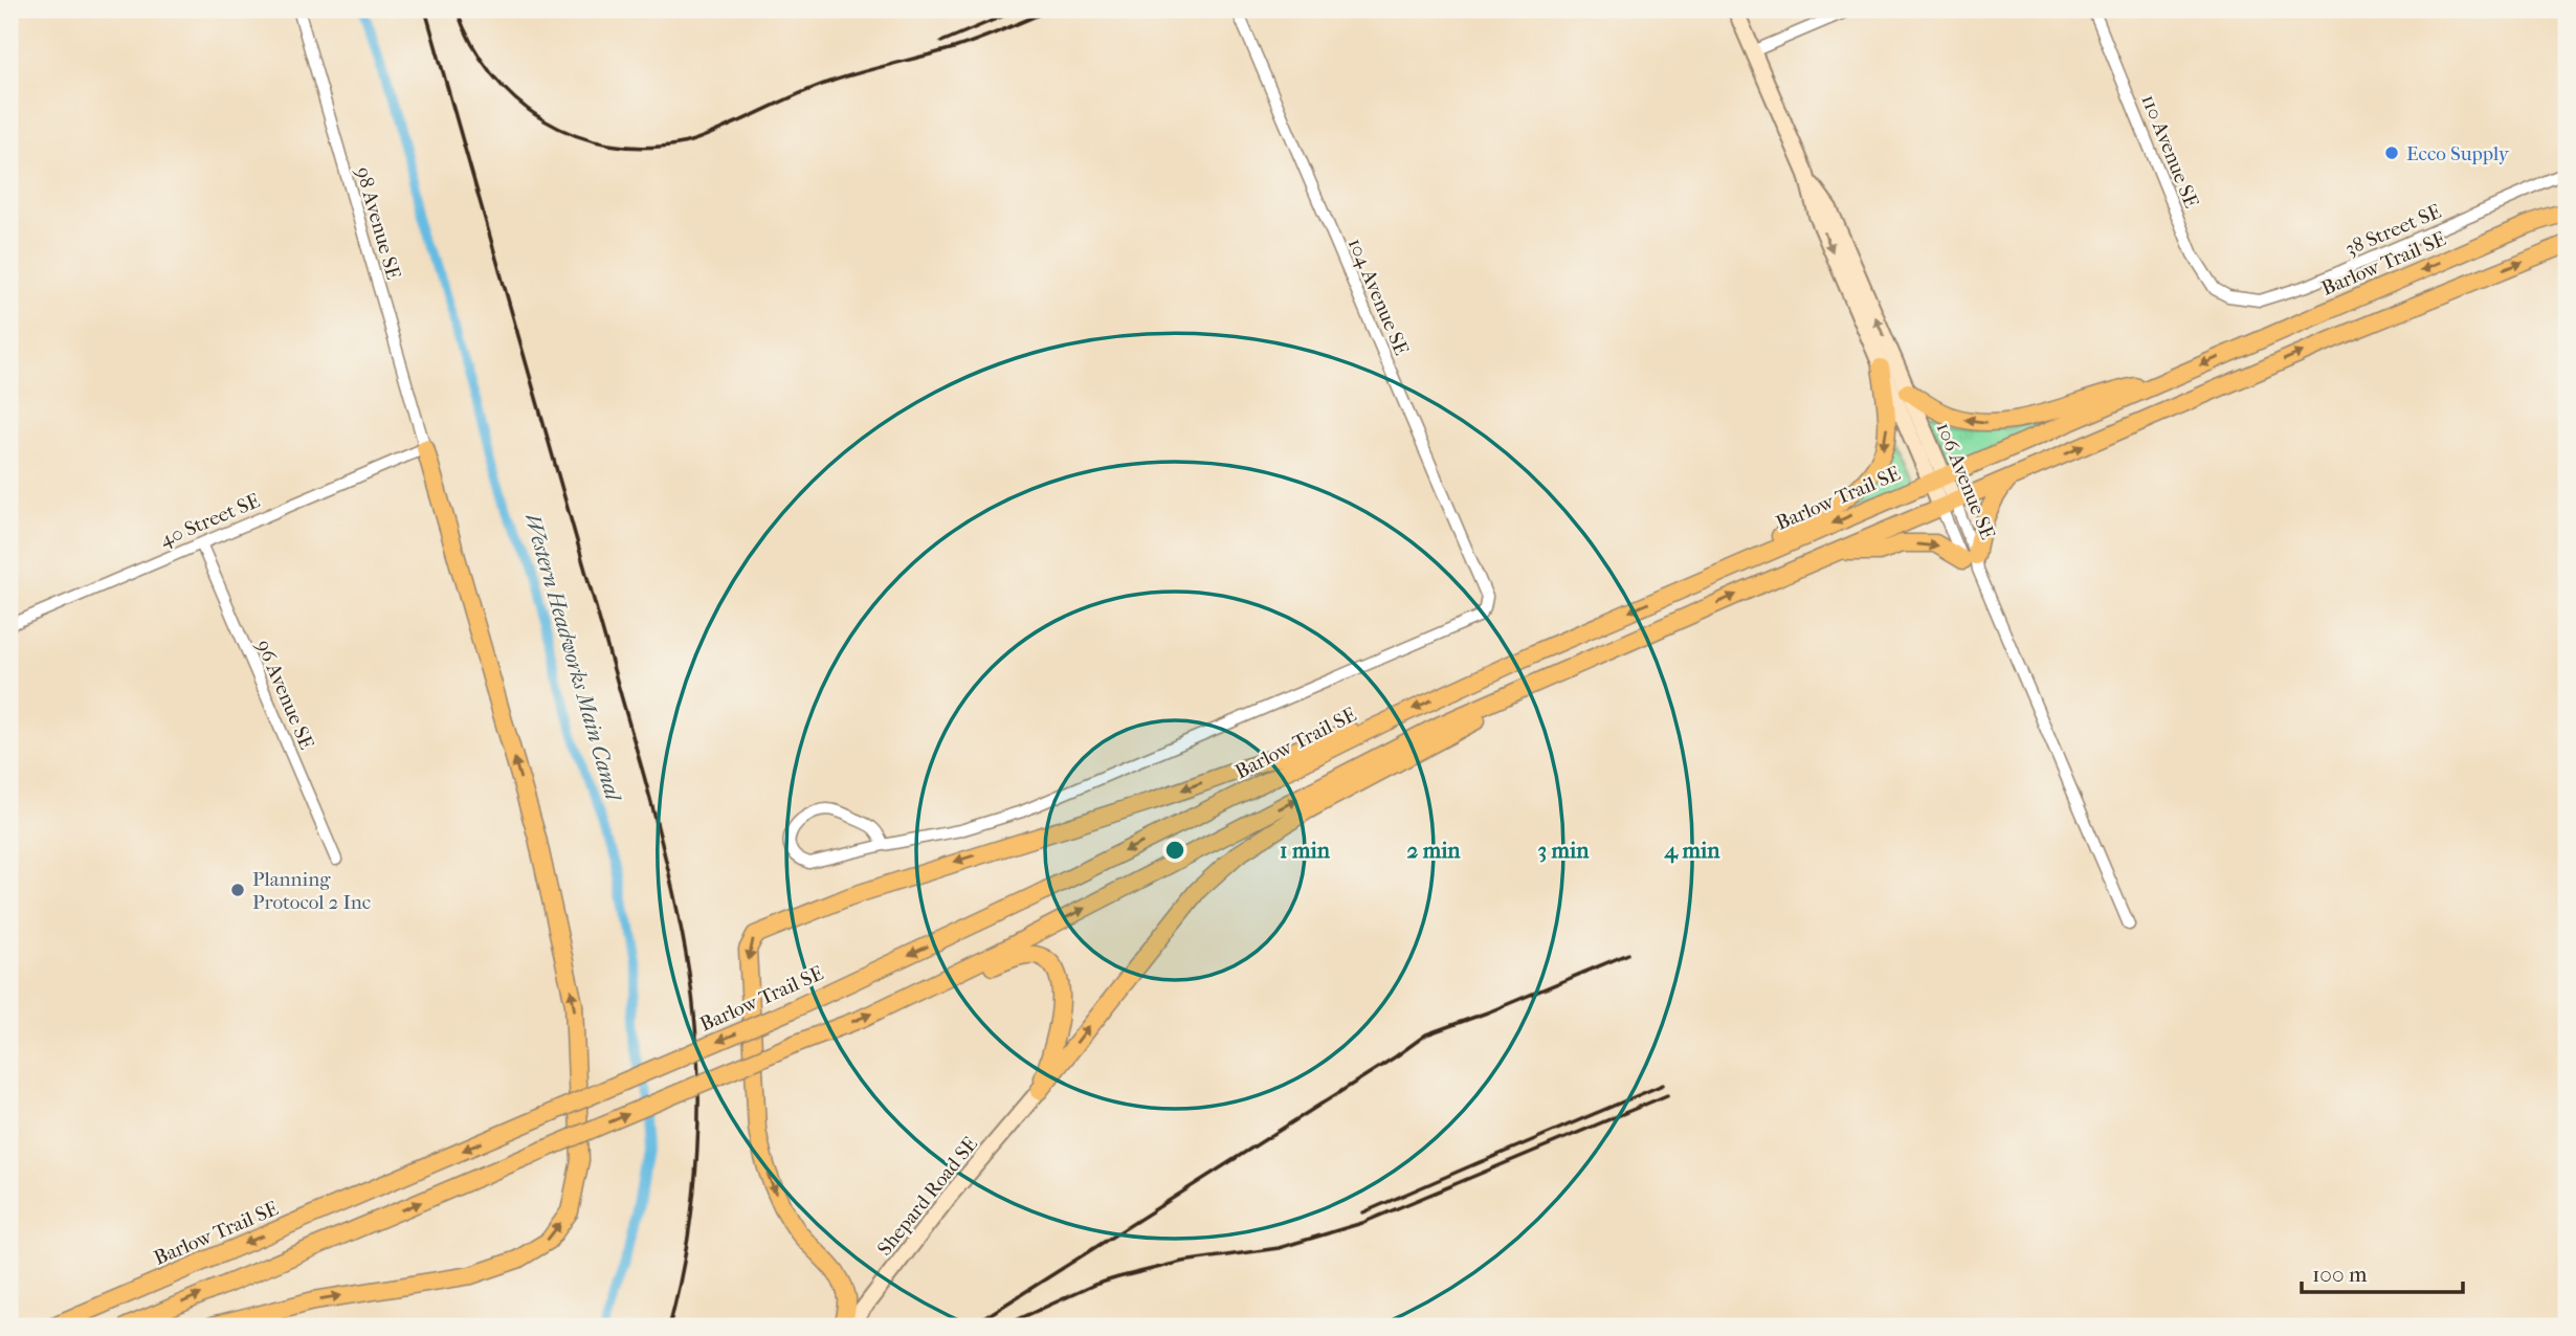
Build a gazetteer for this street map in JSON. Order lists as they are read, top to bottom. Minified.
{"streets":{"main road":["Barlow Trail SE"],"street":["110 Avenue SE","98 Avenue SE","38 Street SE","104 Avenue SE","106 Avenue SE","40 Street SE","96 Avenue SE","Shepard Road SE"]},"crossings":[["110 Avenue SE","38 Street SE"],["98 Avenue SE","40 Street SE"],["Barlow Trail SE","106 Avenue SE"],["40 Street SE","96 Avenue SE"]],"water":["Western Headworks Main Canal"],"places":["Ecco Supply","Planning Protocol 2 Inc"],"scale_bar":"100 m","rings":["1 min","2 min","3 min","4 min"]}
